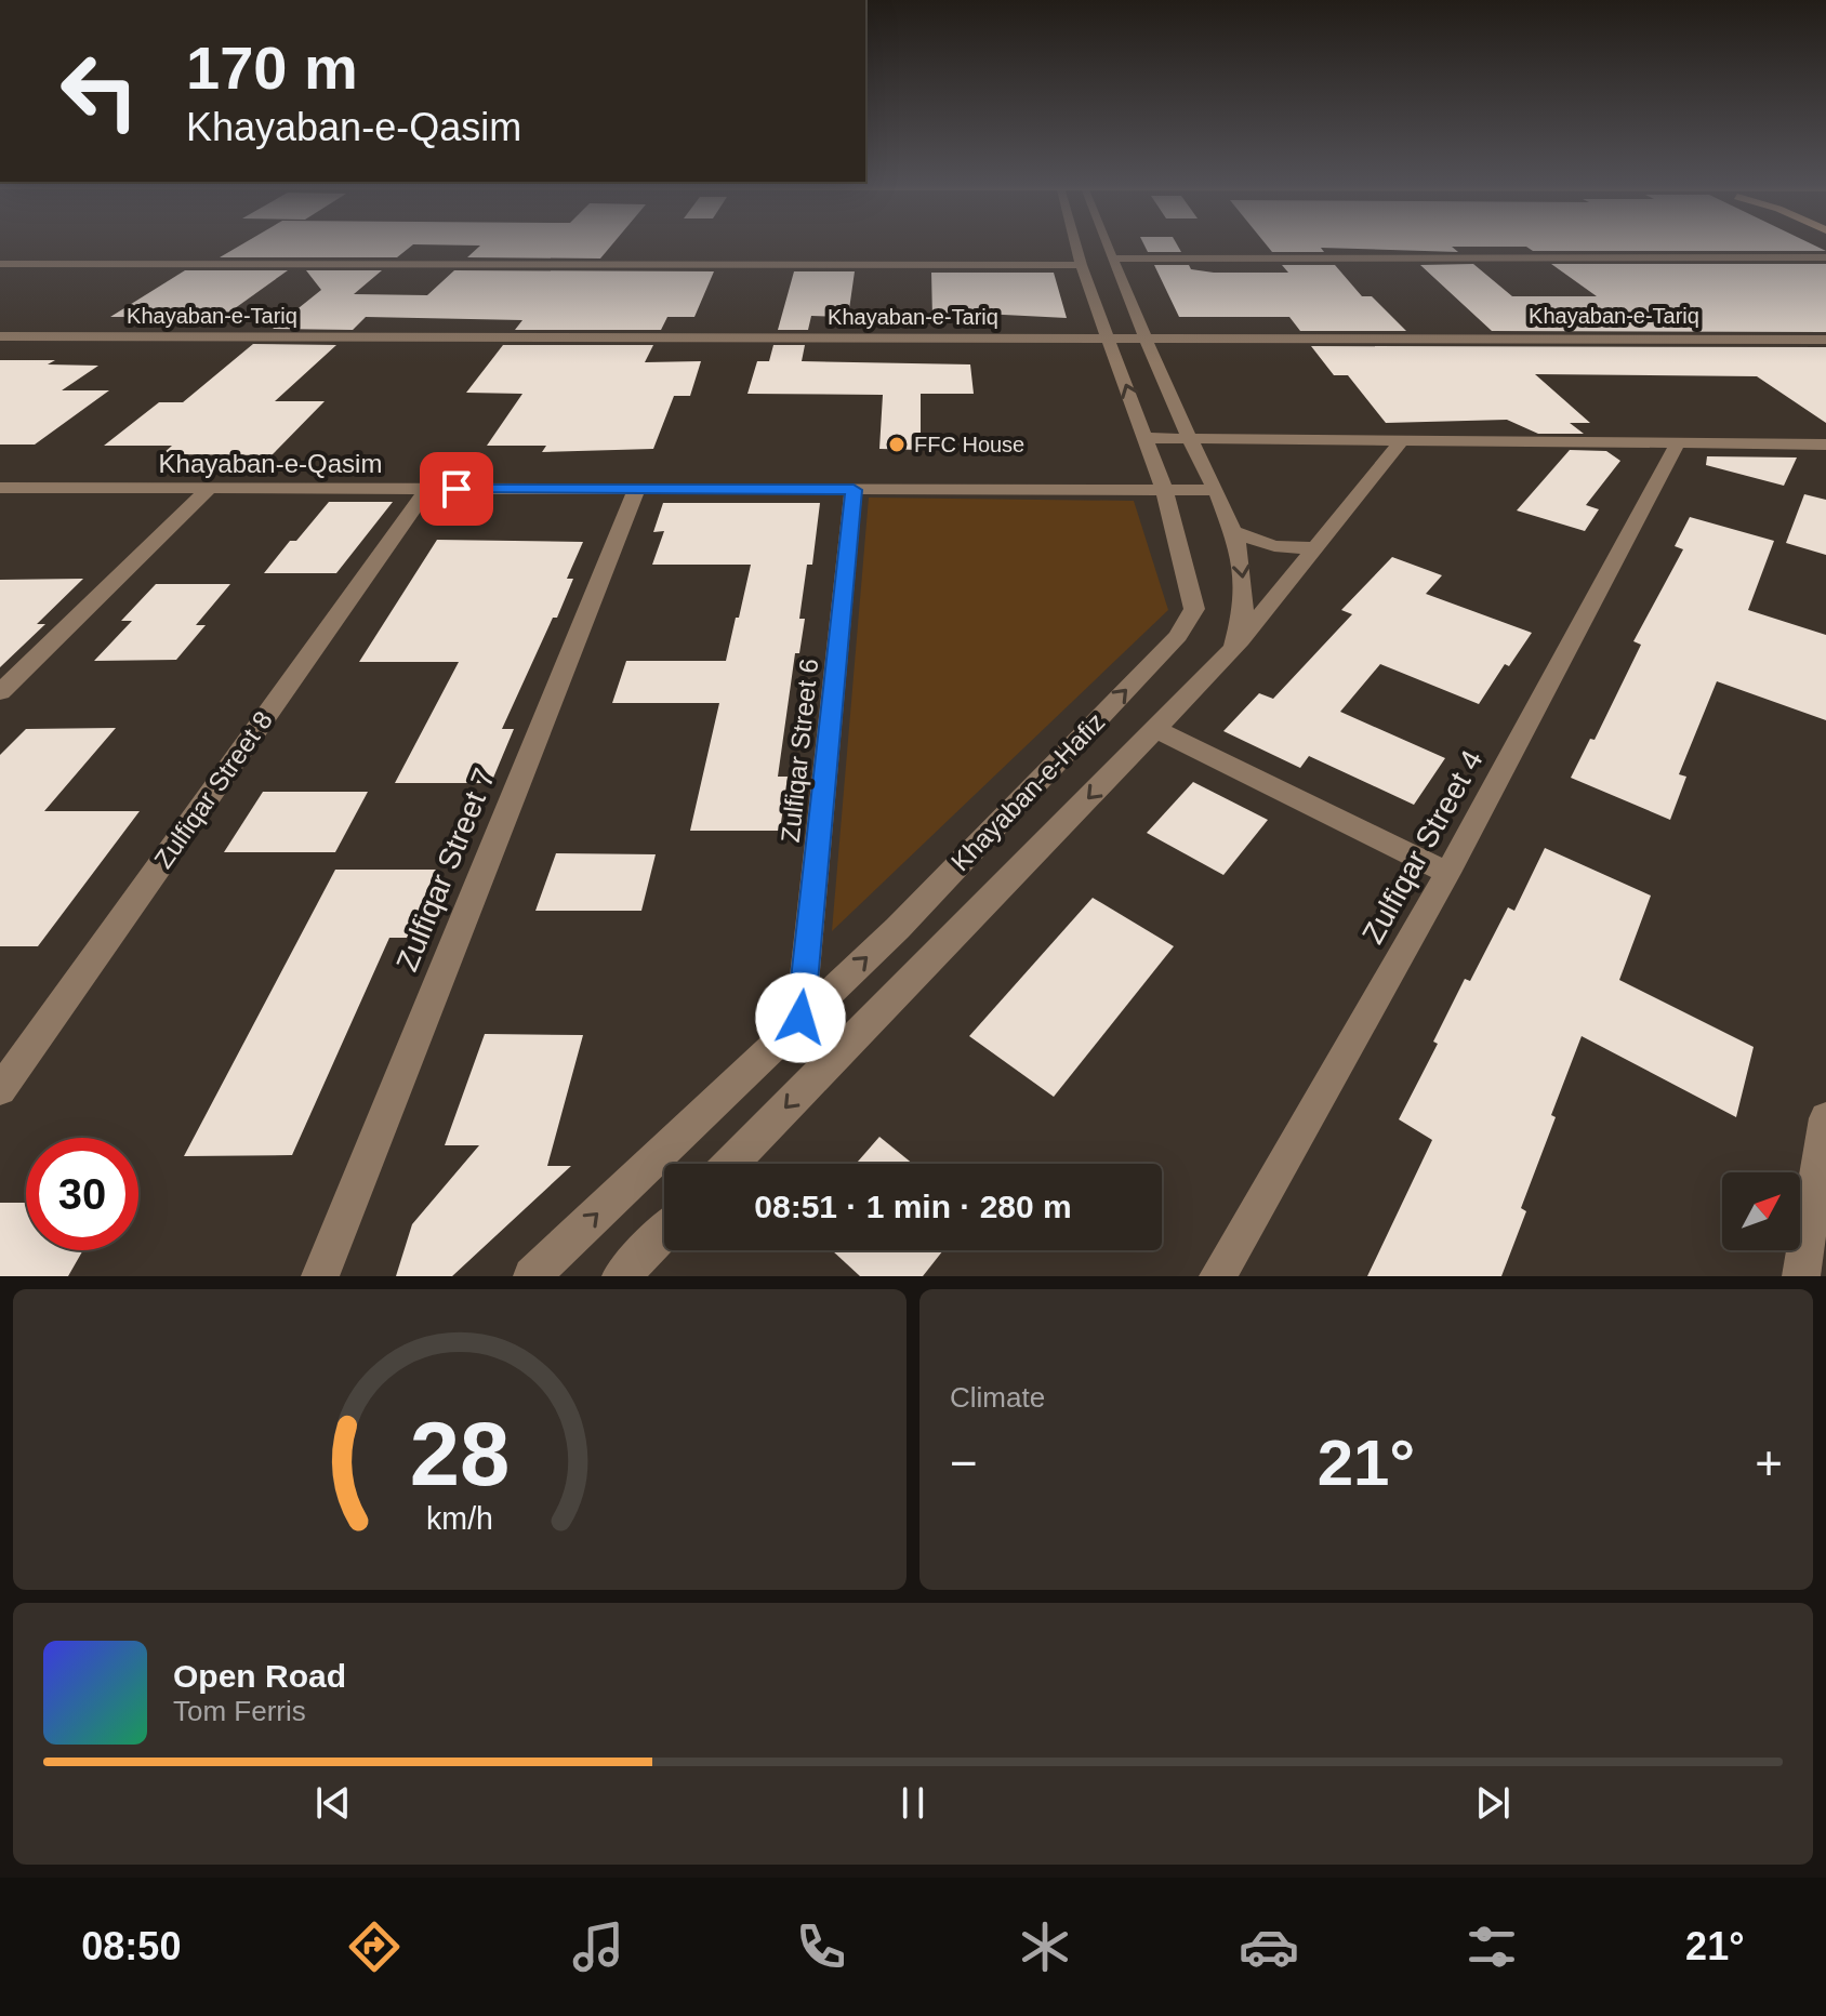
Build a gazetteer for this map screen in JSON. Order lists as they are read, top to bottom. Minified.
{"streets":{"street":["Khayaban-e-Tariq","Khayaban-e-Qasim","Zulfiqar Street 6","Zulfiqar Street 8","Khayaban-e-Hafiz","Zulfiqar Street 4","Zulfiqar Street 7"]},"crossings":[["Khayaban-e-Tariq","Khayaban-e-Hafiz"],["Khayaban-e-Qasim","Zulfiqar Street 6"],["Khayaban-e-Qasim","Zulfiqar Street 8"],["Khayaban-e-Qasim","Khayaban-e-Hafiz"],["Khayaban-e-Qasim","Zulfiqar Street 7"],["Zulfiqar Street 6","Khayaban-e-Hafiz"]],"places":["FFC House"],"north":"top right","page":{"turn":["170 m","Khayaban-e-Qasim"],"limit":"30","trip":"08:51 · 1 min · 280 m","tile":"Climate","heat":["−","21°","+"],"song":["Open Road","Tom Ferris"],"tabs":["08:50","21°"],"gauge":["28","km/h"]}}
